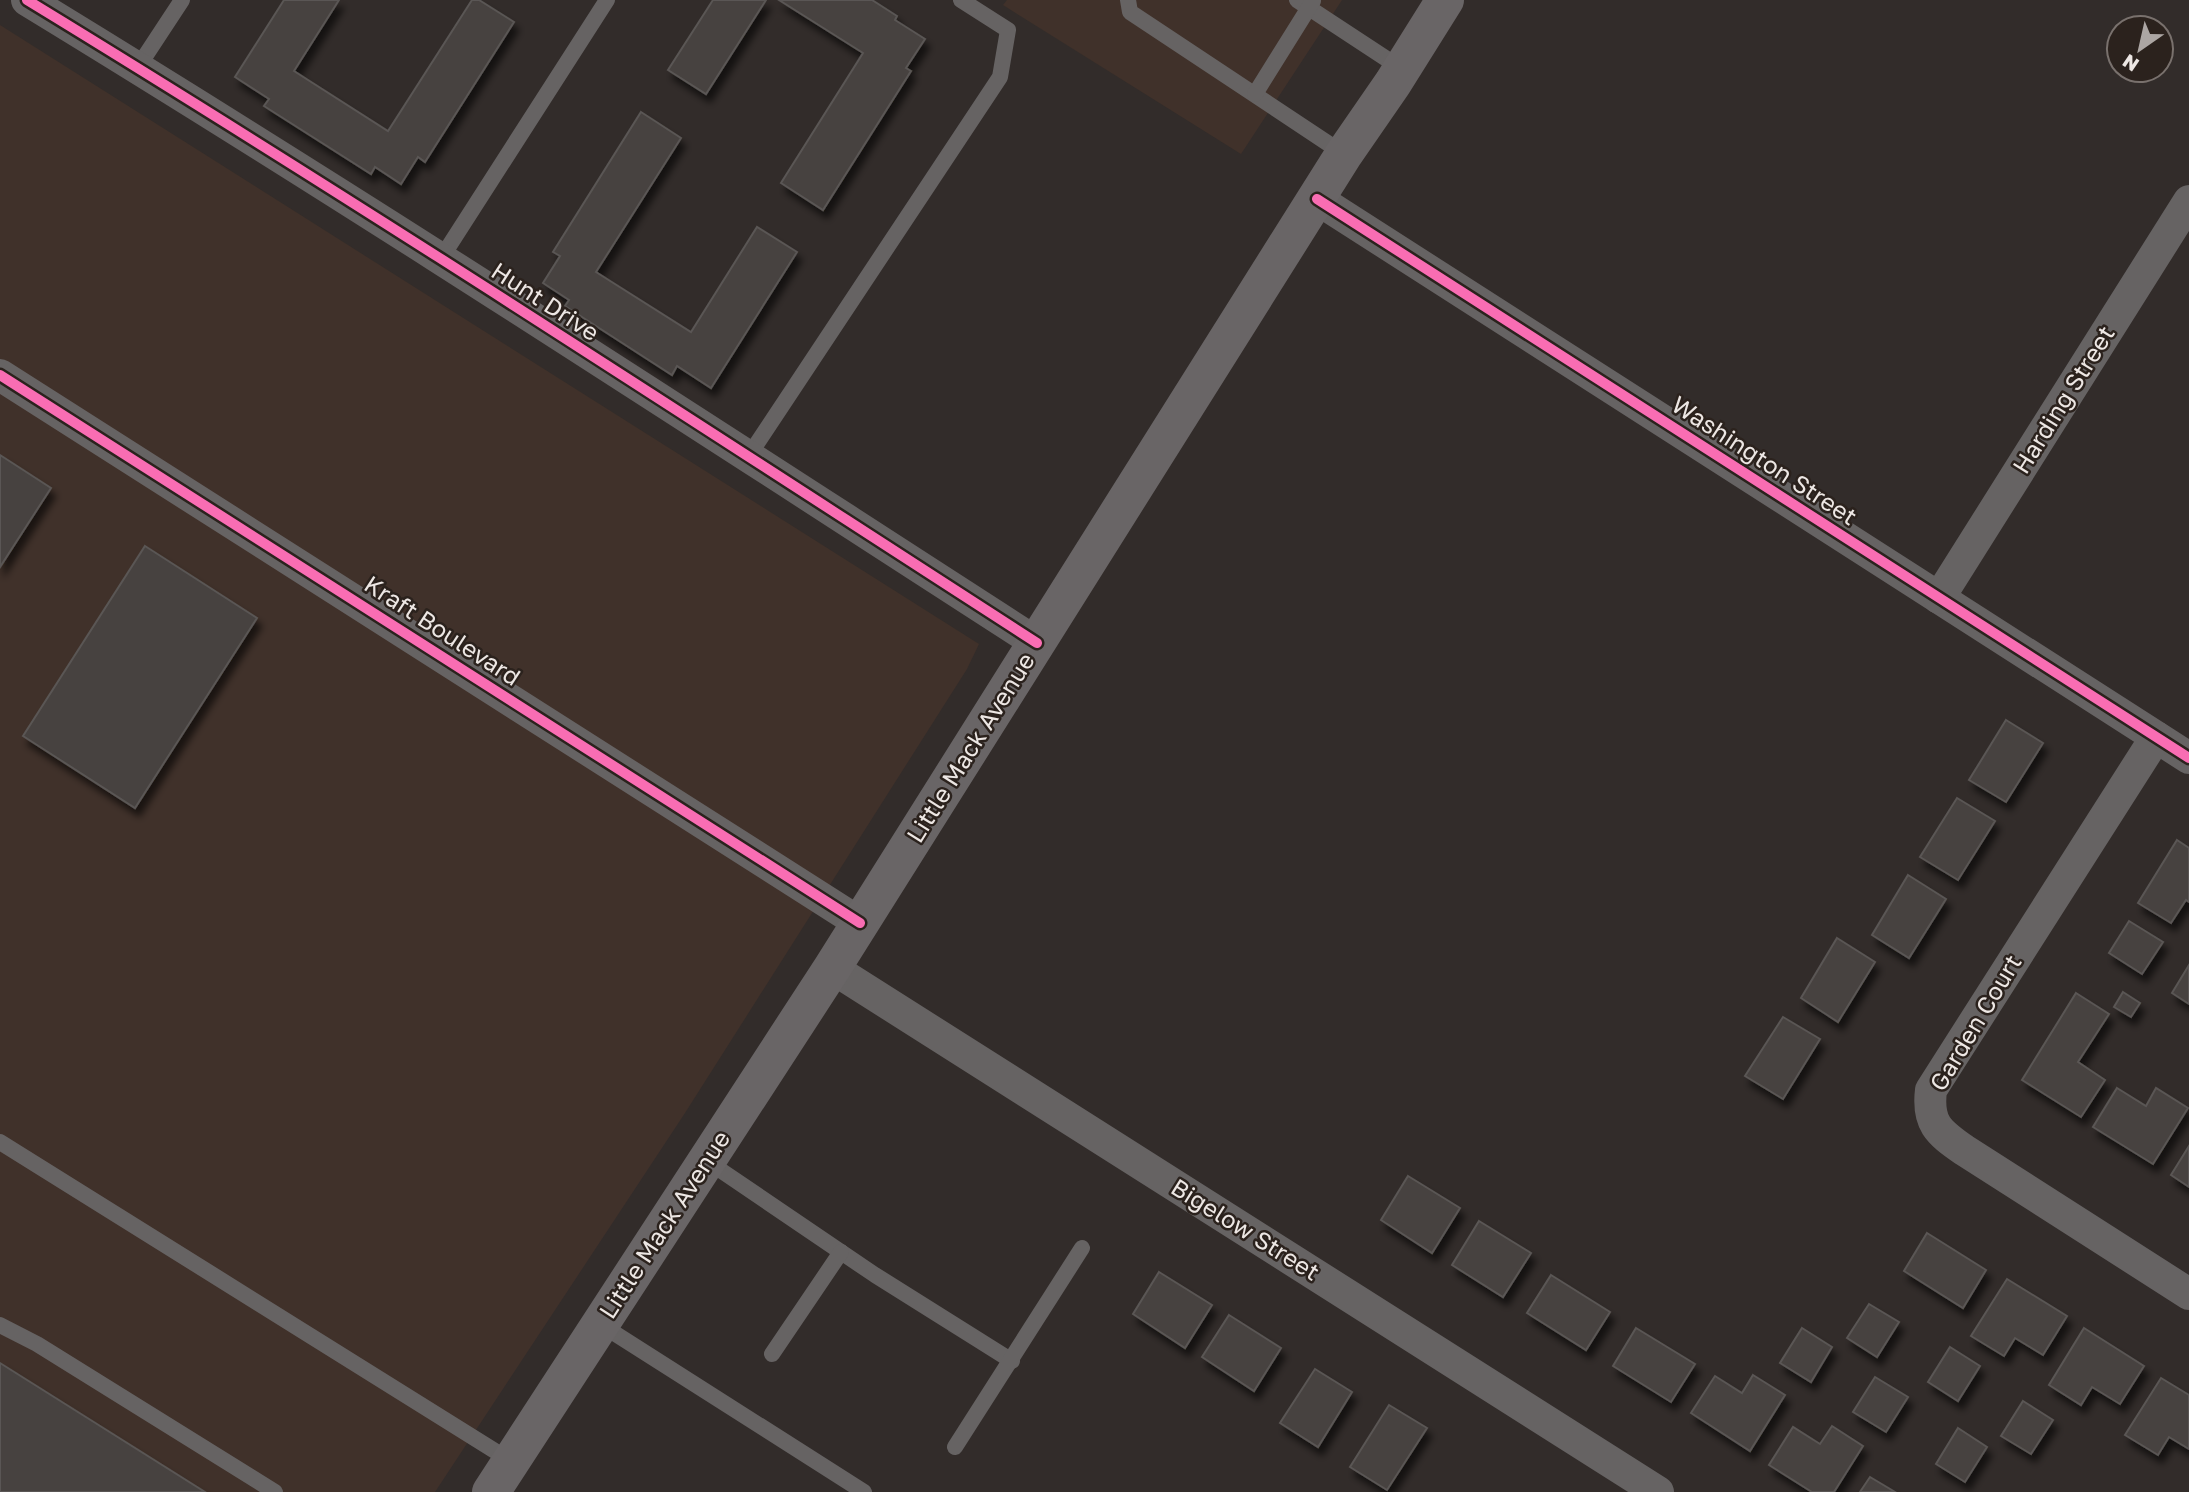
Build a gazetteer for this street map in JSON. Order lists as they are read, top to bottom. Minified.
{"streets":{"main road":["Little Mack Avenue"],"street":["Hunt Drive","Harding Street","Washington Street","Kraft Boulevard","Garden Court","Bigelow Street"]},"crossings":[["Hunt Drive","Little Mack Avenue"],["Harding Street","Washington Street"],["Washington Street","Little Mack Avenue"],["Washington Street","Garden Court"],["Kraft Boulevard","Little Mack Avenue"],["Little Mack Avenue","Bigelow Street"]],"north":"bottom left"}
